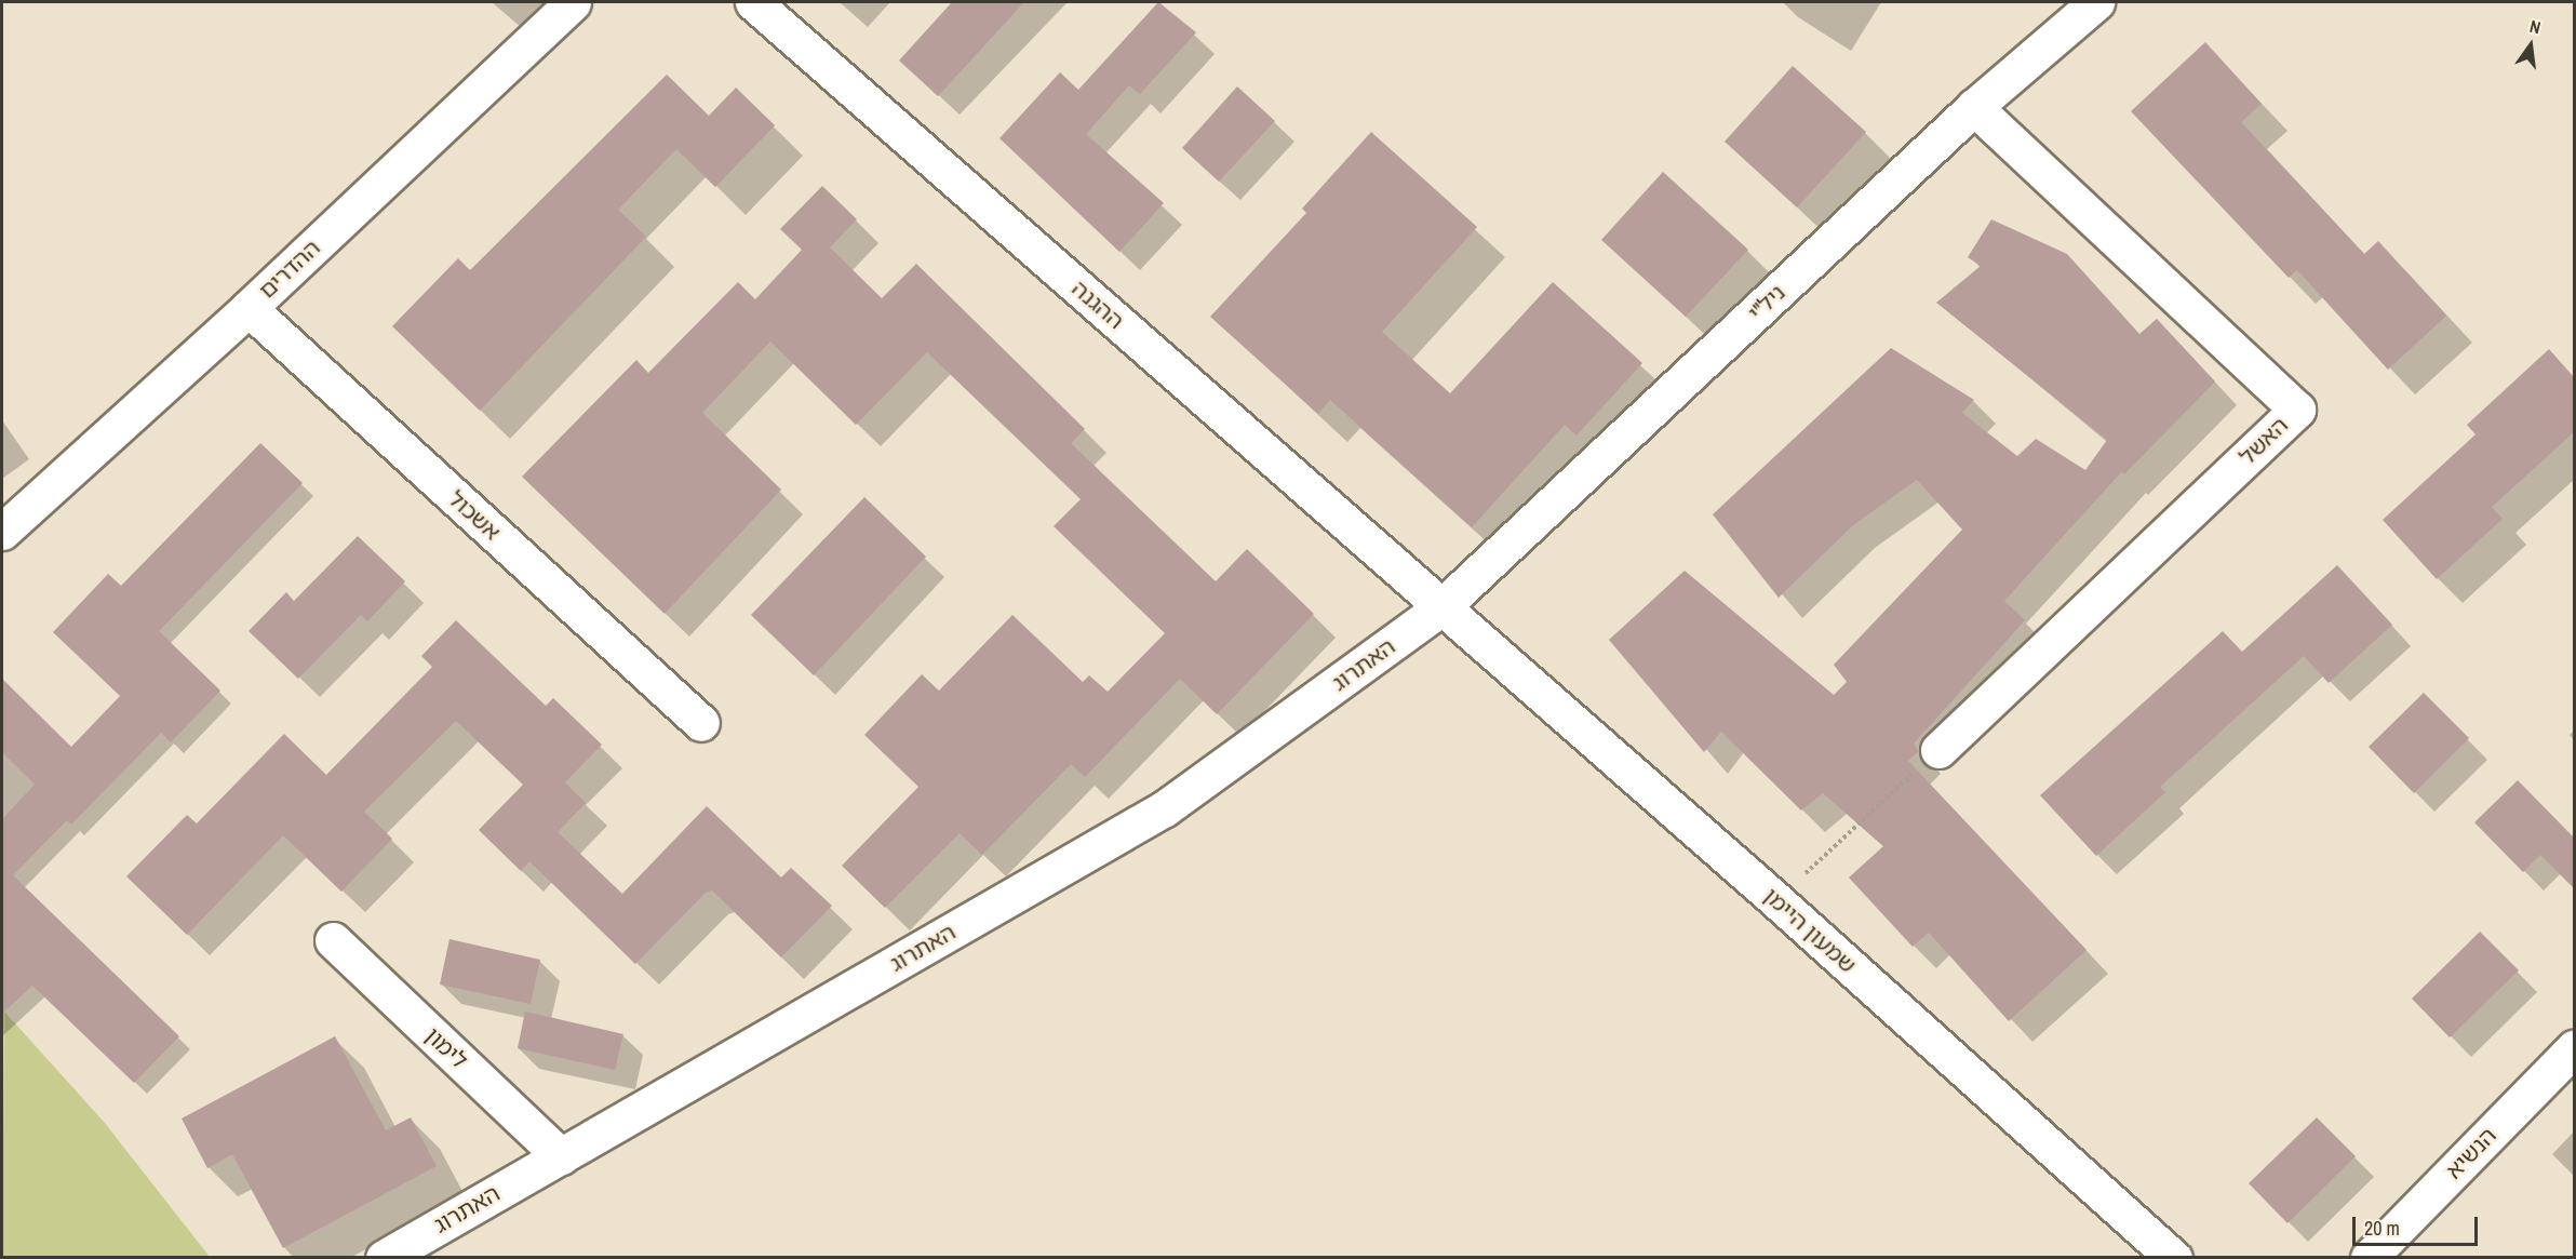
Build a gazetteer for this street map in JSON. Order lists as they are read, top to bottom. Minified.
{"streets":{"street":["ההדרים","ניל\"י","ההגנה","האשל","אשכול","האתרוג","שמעון היימן","לימון","הנשיא"]},"crossings":[["ההדרים","אשכול"],["ניל\"י","ההגנה"],["ניל\"י","האשל"],["ניל\"י","האתרוג"],["ניל\"י","שמעון היימן"],["ההגנה","האתרוג"],["ההגנה","שמעון היימן"],["האתרוג","שמעון היימן"],["האתרוג","לימון"]],"scale_bar":"20 m","north":"top"}
